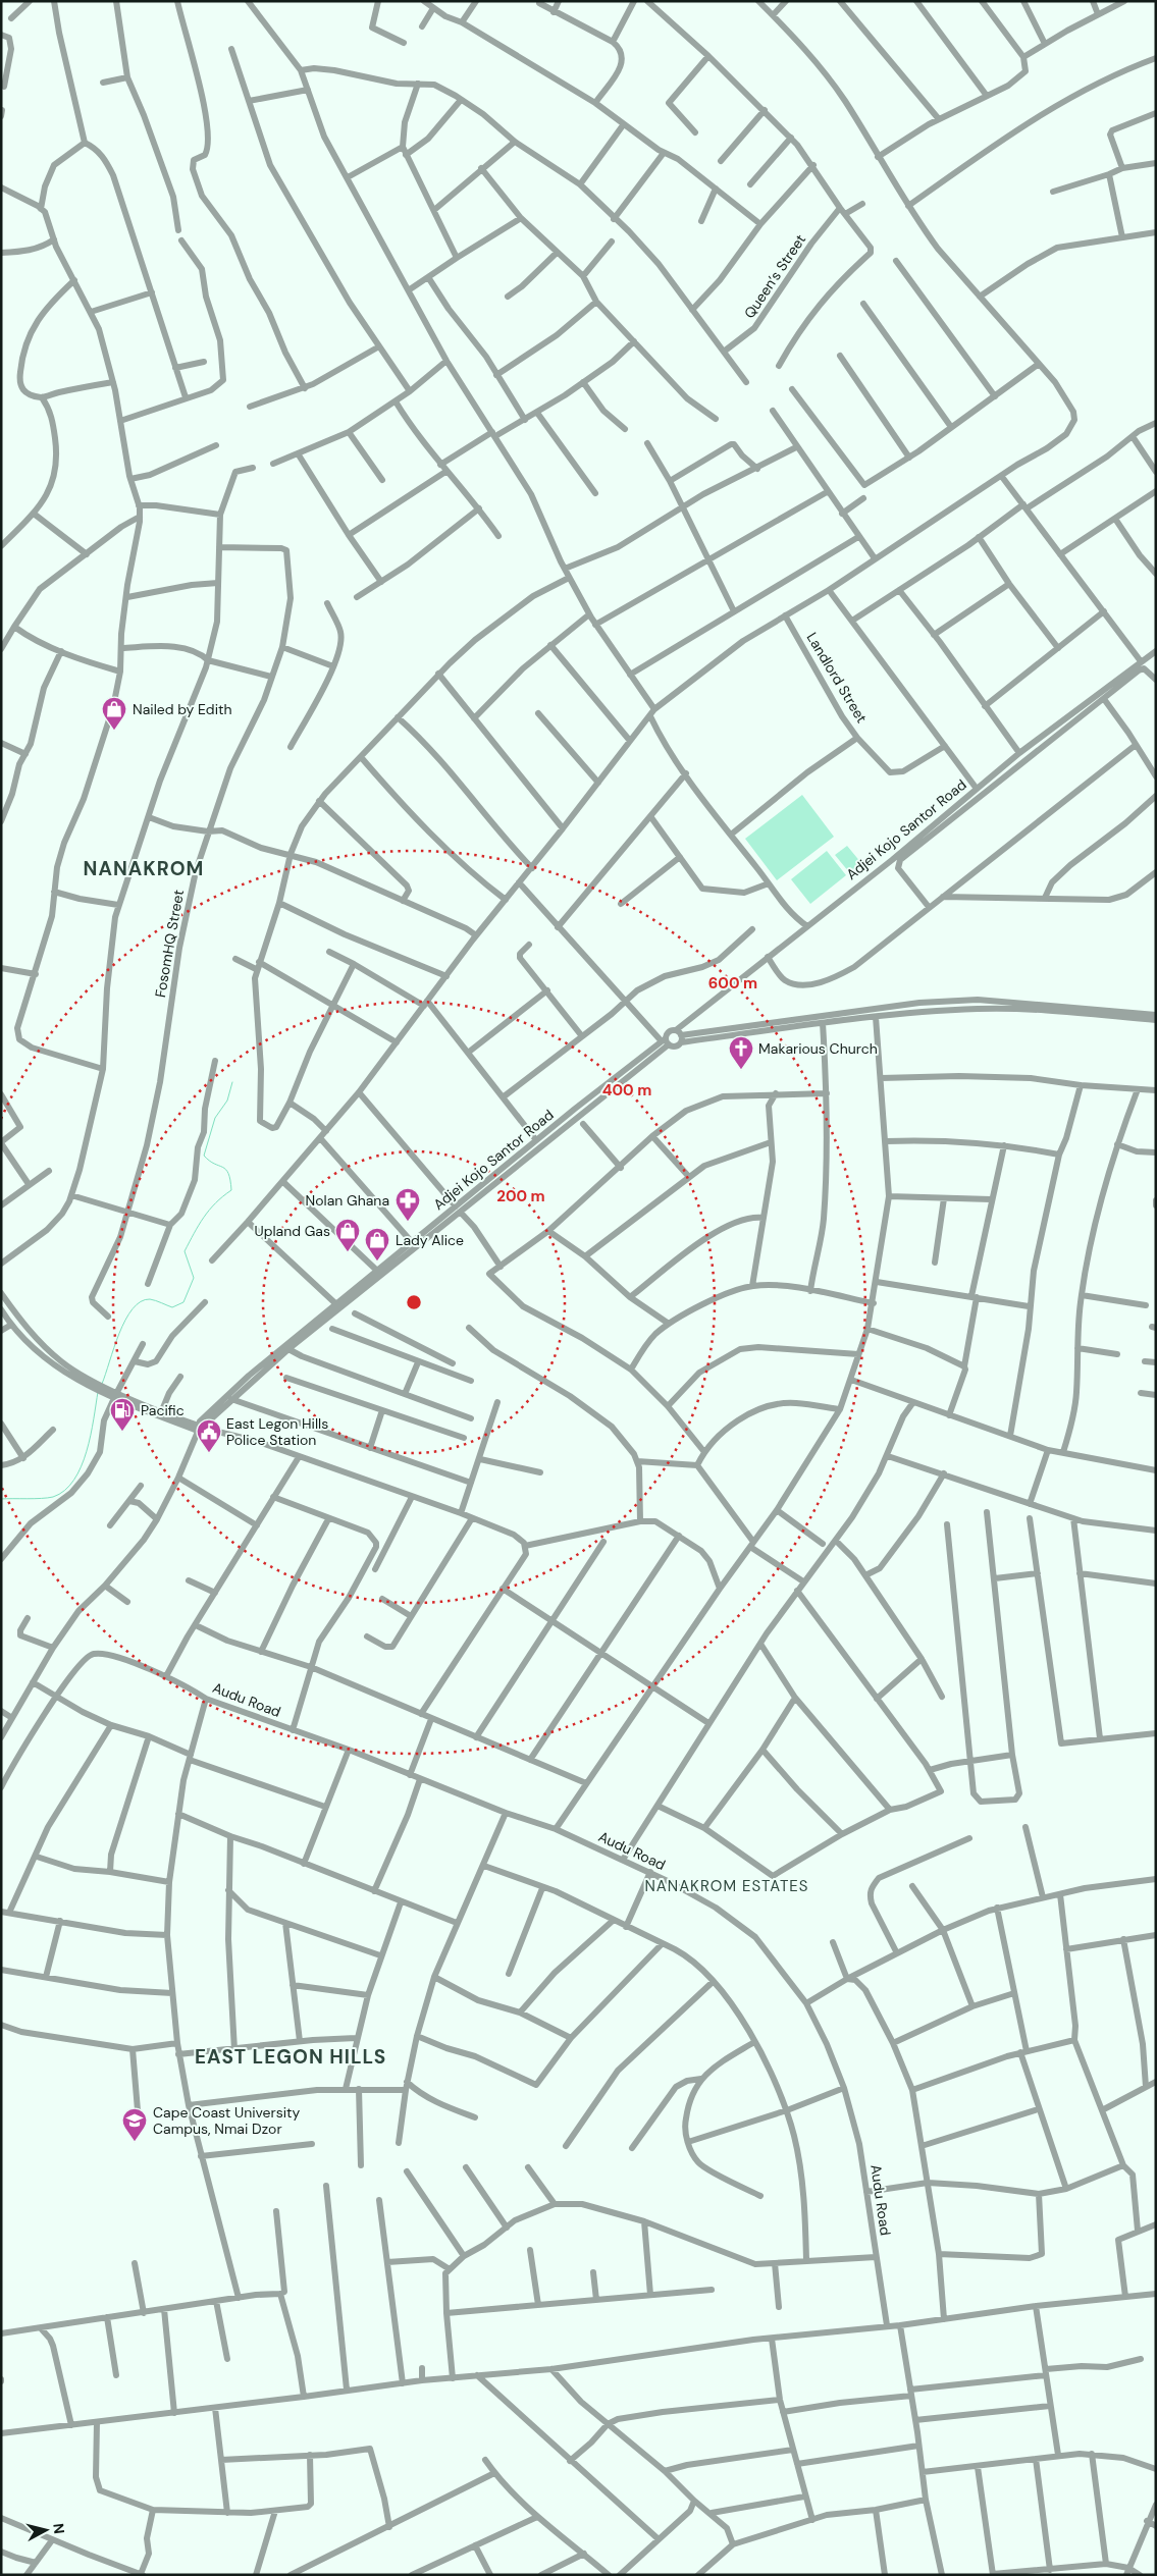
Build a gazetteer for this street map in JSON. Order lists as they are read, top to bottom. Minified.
{"streets":{"street":["Queen’s Street","Landlord Street","Adjei Kojo Santor Road","FosomHQ Street","Audu Road"]},"districts":["NANAKROM","NANAKROM ESTATES","EAST LEGON HILLS"],"places":{"shop":["Nailed by Edith","Upland Gas","Lady Alice"],"church":["Makarious Church"],"pharmacy":["Nolan Ghana"],"fuel station":["Pacific"],"public building":["East Legon Hills Police Station"],"school or university":["Cape Coast University Campus, Nmai Dzor"]},"north":"right","rings":["600 m","400 m","200 m"]}
